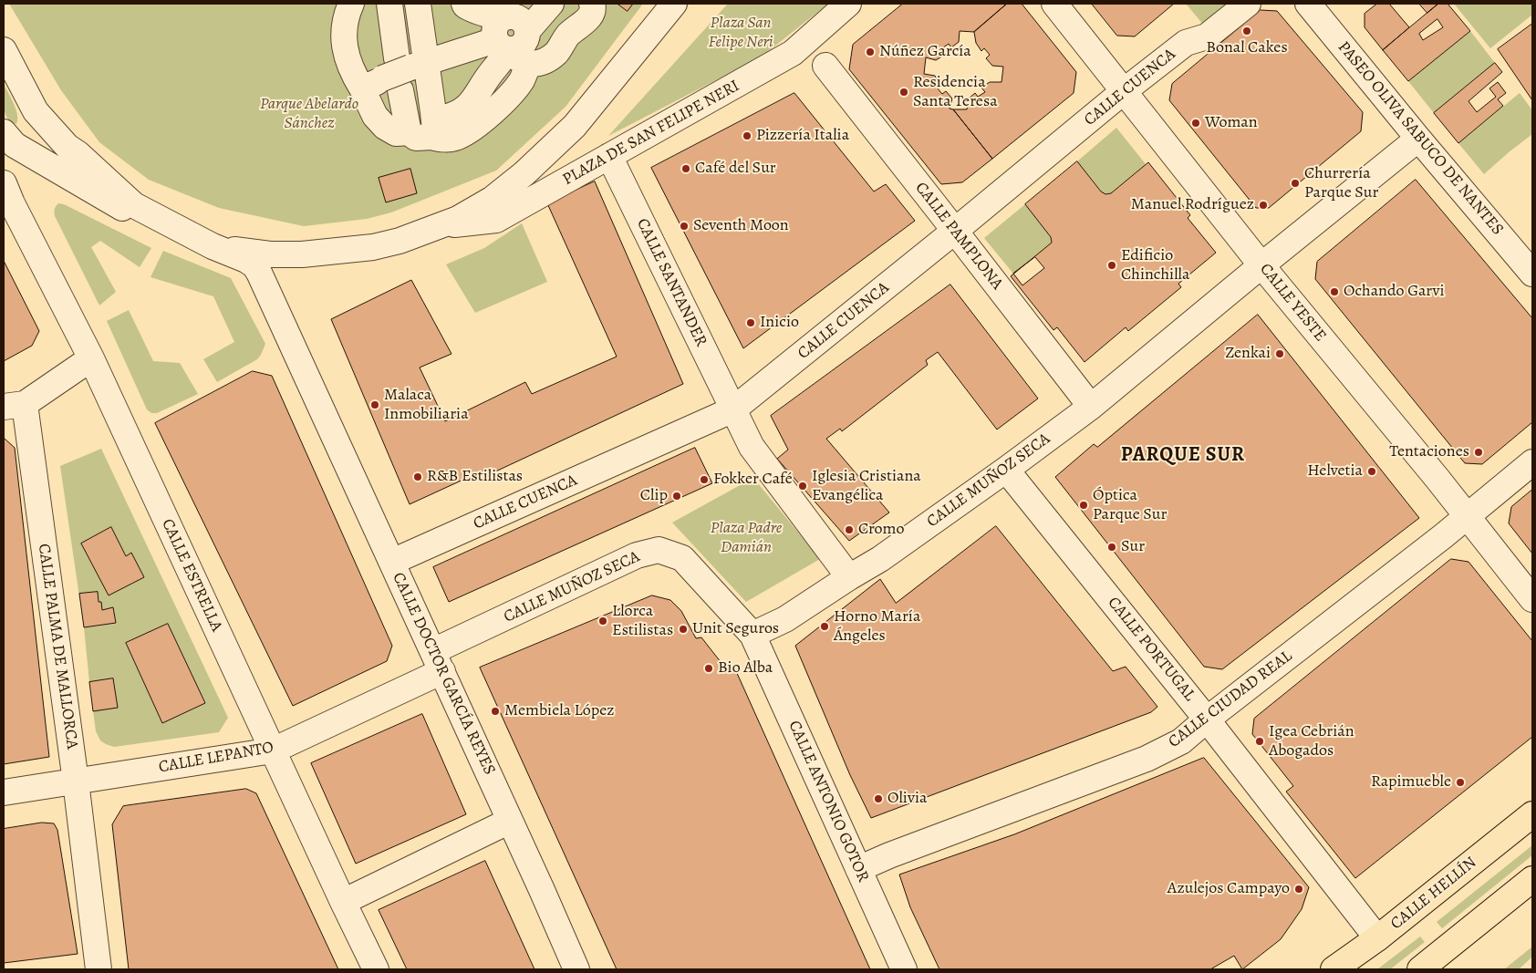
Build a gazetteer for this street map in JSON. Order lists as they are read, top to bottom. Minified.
{"streets":{"main road":["CALLE HELLÍN"],"street":["CALLE CUENCA","PLAZA DE SAN FELIPE NERI","PASEO OLIVA SABUCO DE NANTES","CALLE PAMPLONA","CALLE SANTANDER","CALLE YESTE","CALLE MUÑOZ SECA","CALLE ESTRELLA","CALLE PALMA DE MALLORCA","CALLE PORTUGAL","CALLE DOCTOR GARCÍA REYES","CALLE CIUDAD REAL","CALLE LEPANTO","CALLE ANTONIO GOTOR"]},"crossings":[["CALLE CUENCA","CALLE PAMPLONA"],["CALLE CUENCA","CALLE SANTANDER"],["CALLE CUENCA","CALLE YESTE"],["CALLE CUENCA","CALLE DOCTOR GARCÍA REYES"],["PLAZA DE SAN FELIPE NERI","CALLE SANTANDER"],["PASEO OLIVA SABUCO DE NANTES","CALLE MUÑOZ SECA"],["CALLE PAMPLONA","CALLE MUÑOZ SECA"],["CALLE SANTANDER","CALLE MUÑOZ SECA"],["CALLE YESTE","CALLE MUÑOZ SECA"],["CALLE YESTE","CALLE CIUDAD REAL"],["CALLE MUÑOZ SECA","CALLE PORTUGAL"],["CALLE MUÑOZ SECA","CALLE DOCTOR GARCÍA REYES"],["CALLE MUÑOZ SECA","CALLE LEPANTO"],["CALLE MUÑOZ SECA","CALLE ANTONIO GOTOR"],["CALLE ESTRELLA","CALLE PALMA DE MALLORCA"],["CALLE ESTRELLA","CALLE LEPANTO"],["CALLE PALMA DE MALLORCA","CALLE LEPANTO"],["CALLE PORTUGAL","CALLE CIUDAD REAL"],["CALLE PORTUGAL","CALLE HELLÍN"],["CALLE DOCTOR GARCÍA REYES","CALLE LEPANTO"],["CALLE CIUDAD REAL","CALLE ANTONIO GOTOR"]],"districts":["PARQUE SUR"],"parks":["Plaza San Felipe Neri","Parque Abelardo Sánchez","Plaza Padre Damián"],"places":["Bonal Cakes","Núñez García","Residencia Santa Teresa","Woman","Pizzería Italia","Café del Sur","Churrería Parque Sur","Manuel Rodríguez","Seventh Moon","Edificio Chinchilla","Ochando Garvi","Inicio","Zenkai","Malaca Inmobiliaria","Tentaciones","Helvetia","R&B Estilistas","Fokker Café","Iglesia Cristiana Evangélica","Clip","Óptica Parque Sur","Cromo","Sur","Llorca Estilistas","Horno María Ángeles","Unit Seguros","Bio Alba","Membiela López","Igea Cebrián Abogados","Rapimueble","Olivia","Azulejos Campayo"]}
